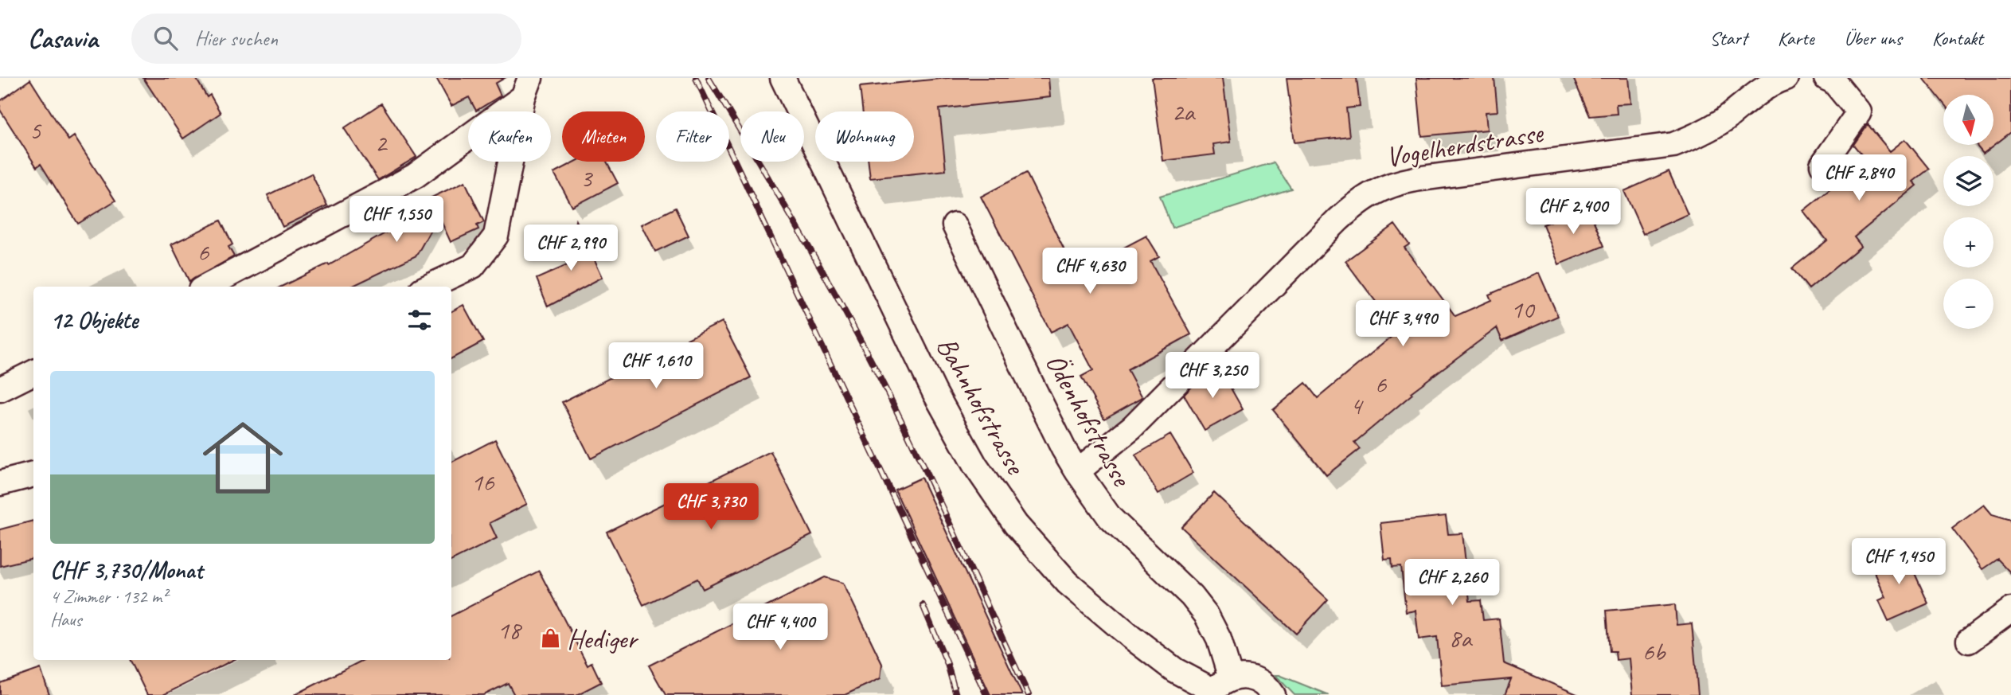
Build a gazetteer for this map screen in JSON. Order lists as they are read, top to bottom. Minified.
{"streets":{"street":["Vogelherdstrasse","Bahnhofstrasse","Ödenhofstrasse"]},"crossings":[["Vogelherdstrasse","Ödenhofstrasse"],["Bahnhofstrasse","Ödenhofstrasse"]],"places":{"shop":["Hediger"]},"house_numbers":["2a","5","2","3","6","10","6","4","16","18","8a","6b"],"north":"bottom","page":{"header":"Casavia","search":"Hier suchen","nav":["Start","Karte","Über uns","Kontakt"],"map_buttons":["+","−"],"chip":["Kaufen","Mieten","Filter","Neu","Wohnung"],"price":["CHF 2,840","CHF 2,400","CHF 1,550","CHF 2,990","CHF 4,630","CHF 3,490","CHF 1,610","CHF 3,250","CHF 3,730","CHF 1,450","CHF 2,260","CHF 4,400"],"heading":"12 Objekte","list":[{"name":"CHF 3,730/Monat","note":"4 Zimmer · 132 m² · Haus"}]}}
